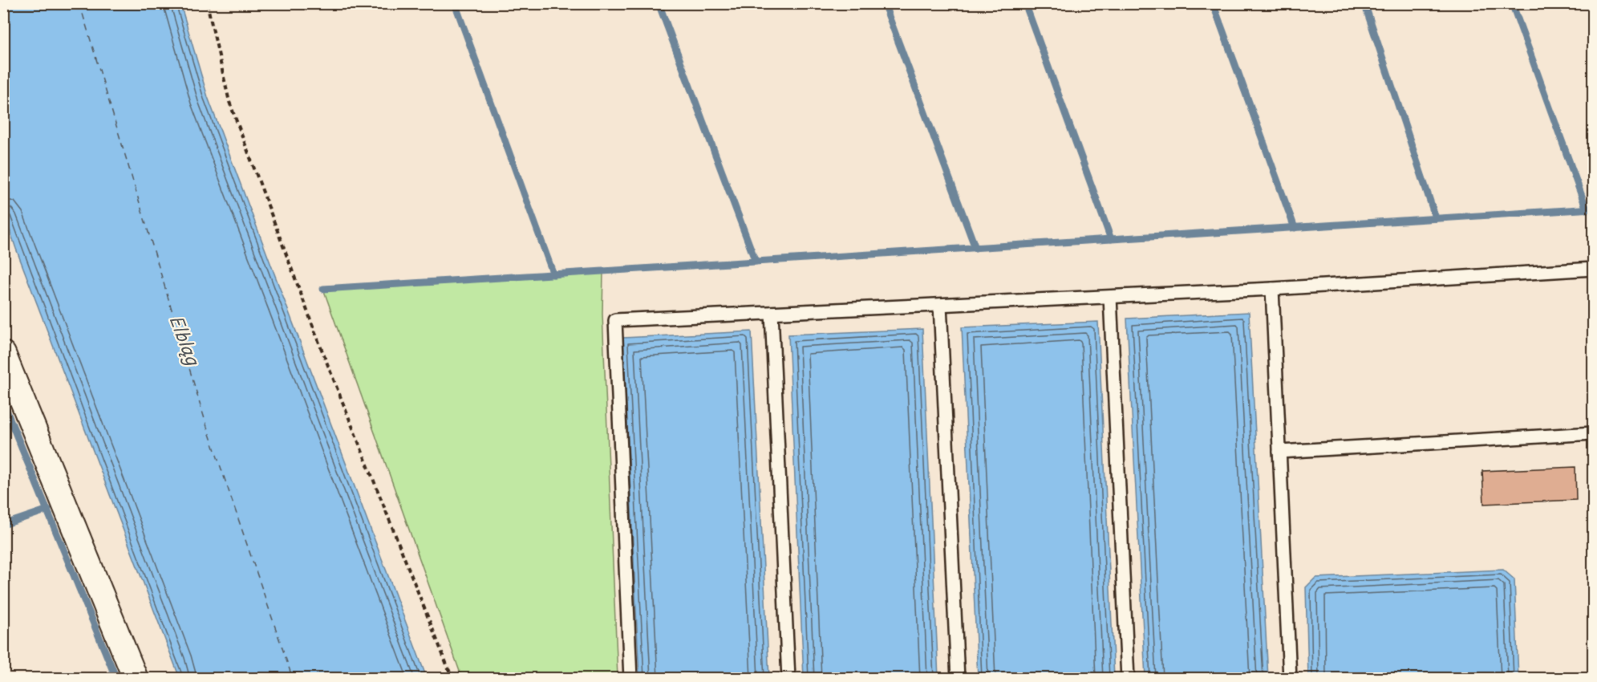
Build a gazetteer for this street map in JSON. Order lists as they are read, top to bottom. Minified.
{"water":["Elbląg"]}
